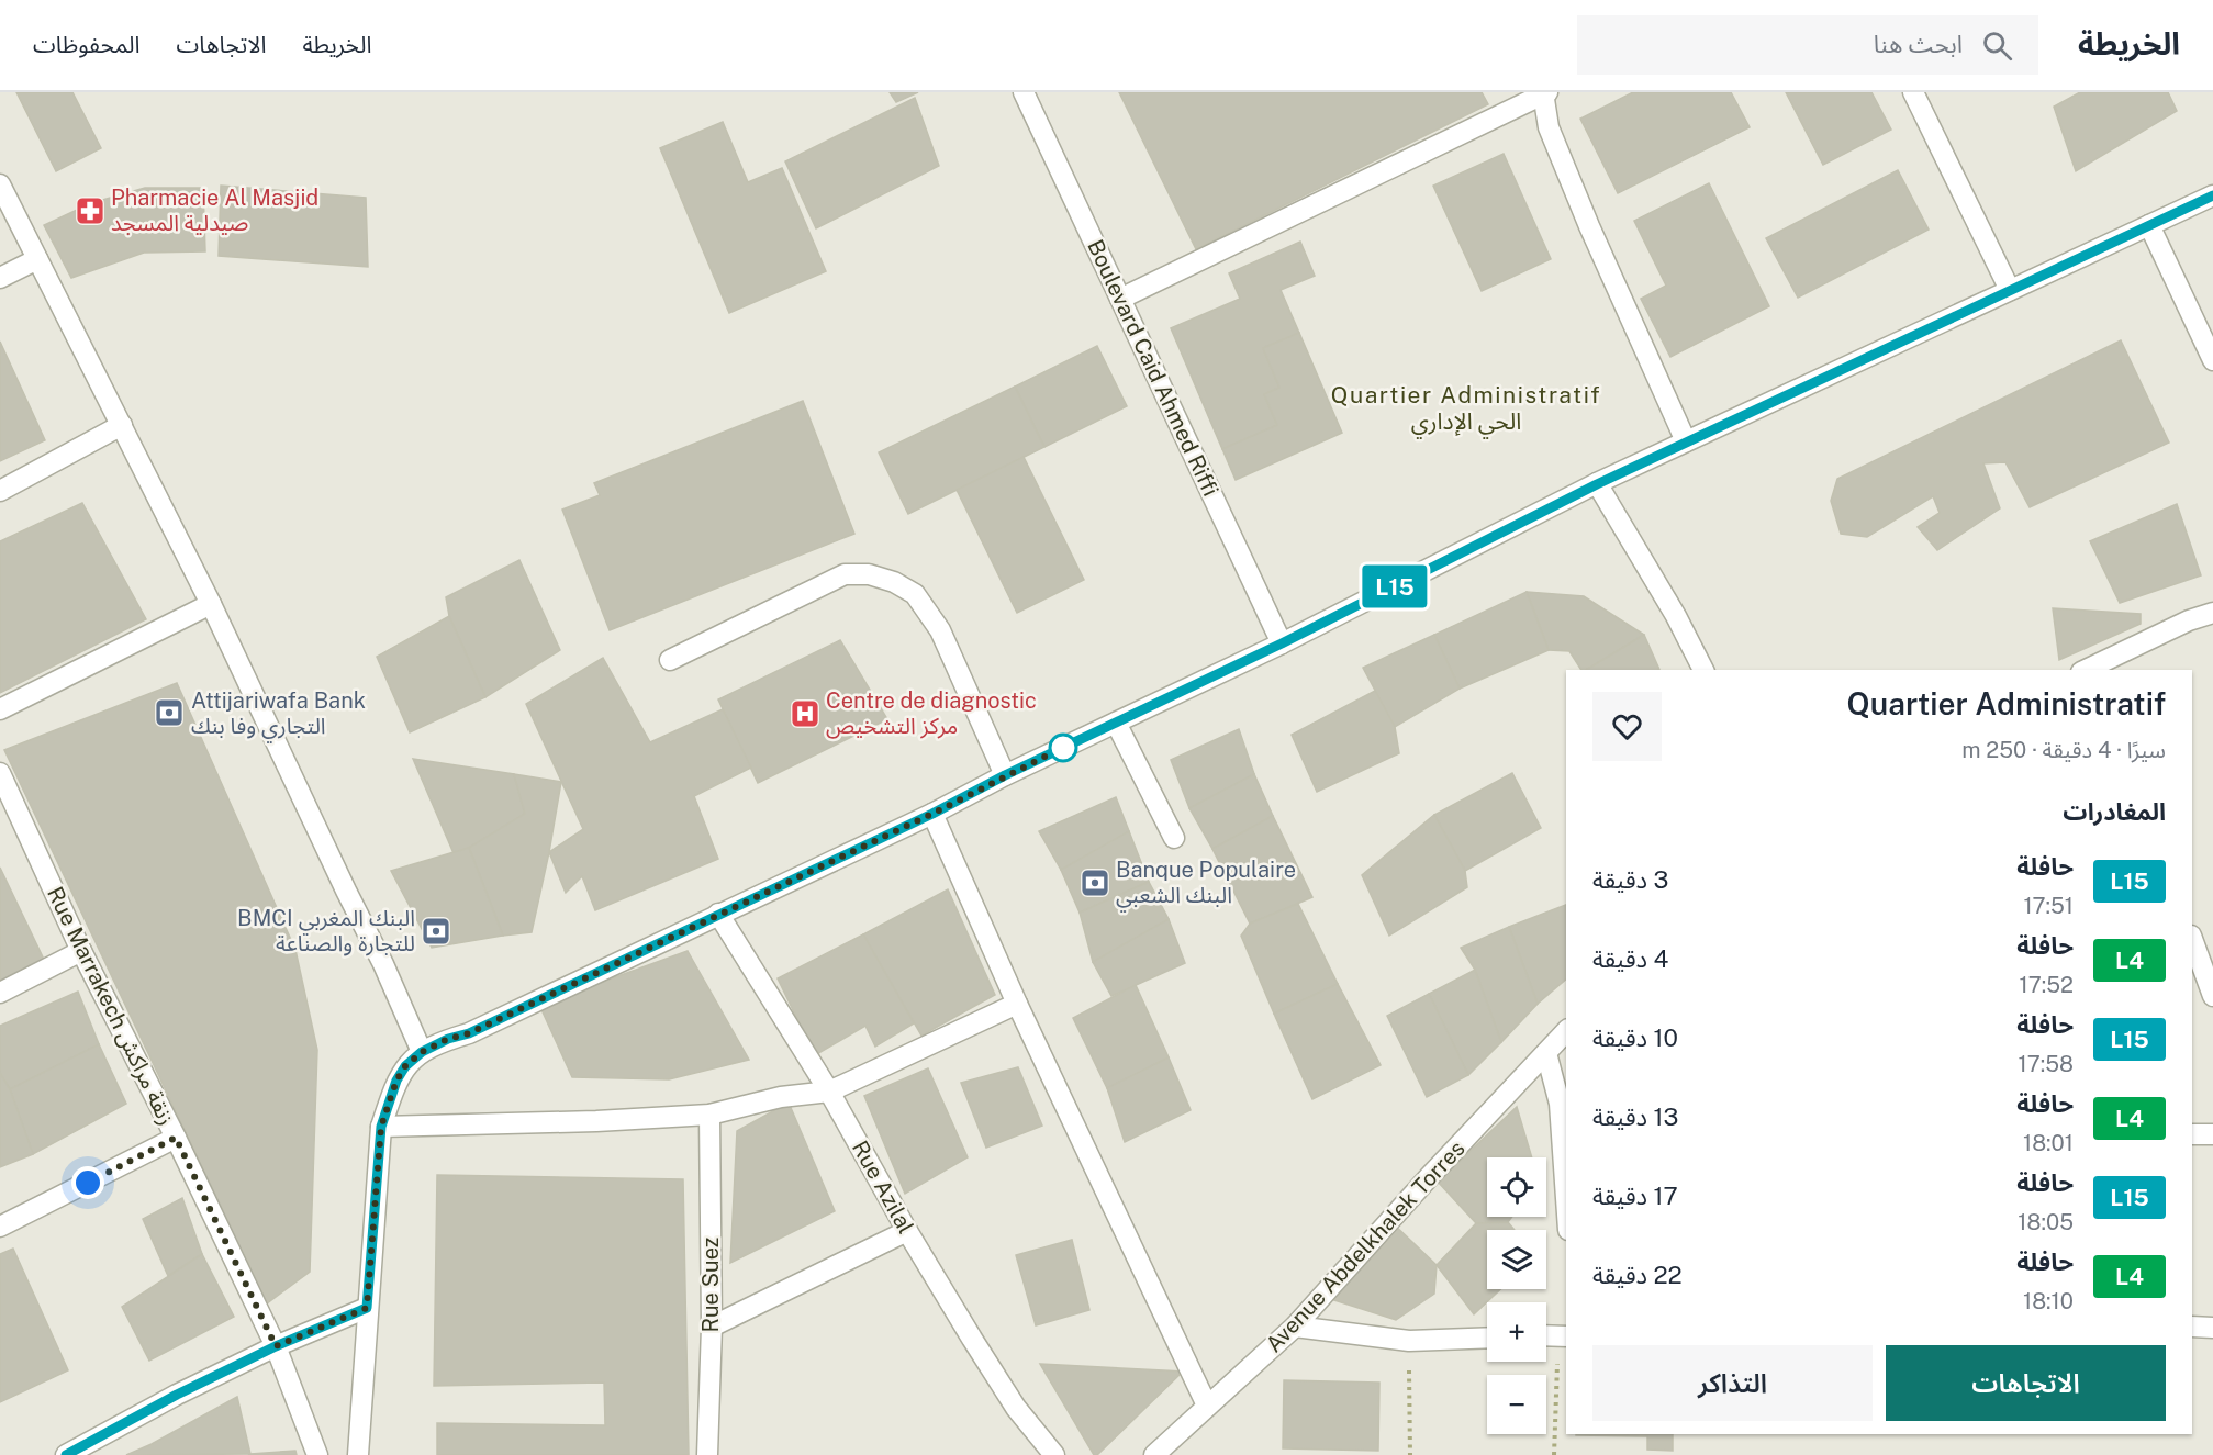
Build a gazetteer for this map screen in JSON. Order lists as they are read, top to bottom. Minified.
{"streets":{"street":["Boulevard Caid Ahmed Riffi","Rue Marrakech زنقة مراكش","Rue Azilal","Avenue Abdelkhalek Torres","Rue Suez"]},"districts":["Quartier Administratif الحي الإداري"],"places":{"pharmacy":["Pharmacie Al Masjid صيدلية المسجد"],"bank":["Attijariwafa Bank التجاري وفا بنك","Banque Populaire البنك الشعبي","BMCI البنك المغربي للتجارة والصناعة"],"hospital":["Centre de diagnostic مركز التشخيص"]},"lines":["bus line L15"],"page":{"header":"الخريطة","search":"ابحث هنا","nav":["الخريطة","الاتجاهات","المحفوظات"],"on_map":"L15","heading":[["Quartier Administratif","سيرًا · 4 دقيقة · 250 m"],"المغادرات"],"list":[{"mark":"L15","name":"حافلة","note":"17:51","value":"3 دقيقة"},{"mark":"L4","name":"حافلة","note":"17:52","value":"4 دقيقة"},{"mark":"L15","name":"حافلة","note":"17:58","value":"10 دقيقة"},{"mark":"L4","name":"حافلة","note":"18:01","value":"13 دقيقة"},{"mark":"L15","name":"حافلة","note":"18:05","value":"17 دقيقة"},{"mark":"L4","name":"حافلة","note":"18:10","value":"22 دقيقة"}],"map_buttons":["+","−"],"buttons":["الاتجاهات","التذاكر"]}}
